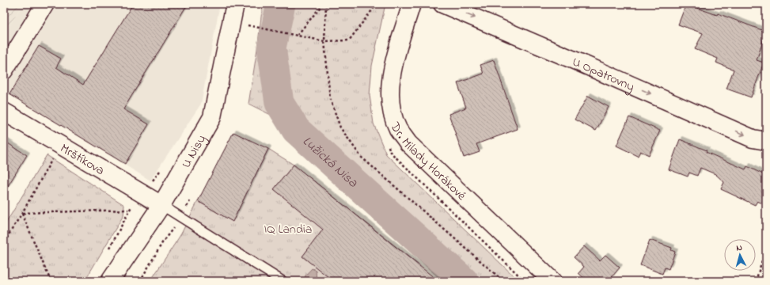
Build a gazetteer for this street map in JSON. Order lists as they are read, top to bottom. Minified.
{"streets":{"street":["U Opatrovny","U Nisy","Dr. Milady Horákové","Mrštíkova"]},"crossings":[["U Nisy","Mrštíkova"]],"one_way":["U Opatrovny"],"water":["Lužická Nisa"],"parks":["IQ Landia"],"north":"top"}
